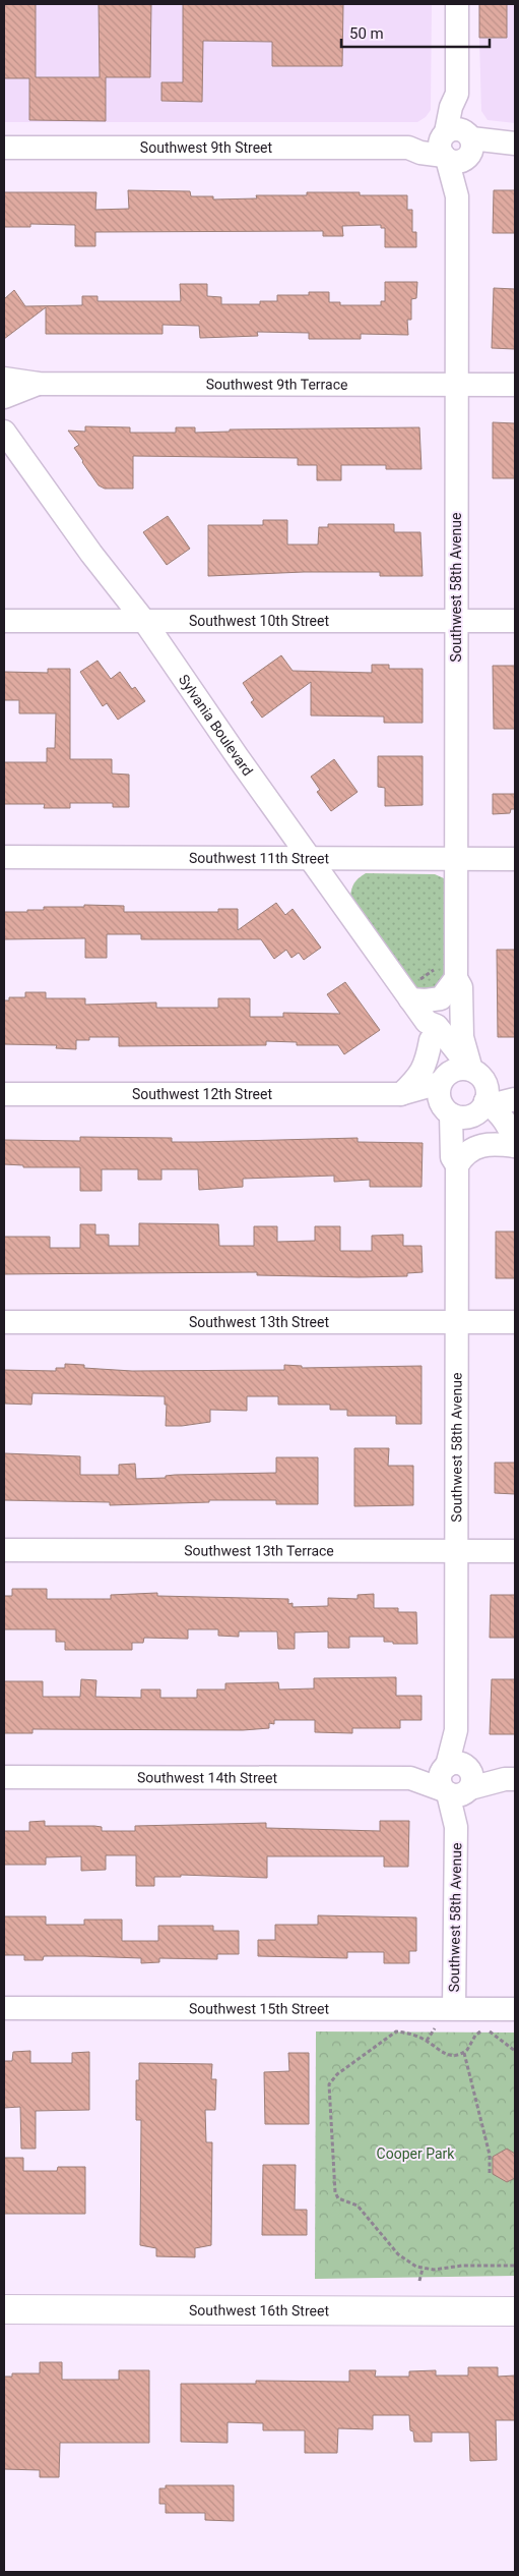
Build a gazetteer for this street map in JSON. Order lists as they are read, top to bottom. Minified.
{"streets":{"street":["Southwest 9th Street","Southwest 9th Terrace","Southwest 58th Avenue","Southwest 10th Street","Sylvania Boulevard","Southwest 11th Street","Southwest 12th Street","Southwest 13th Street","Southwest 13th Terrace","Southwest 14th Street","Southwest 15th Street","Southwest 16th Street"]},"crossings":[["Southwest 9th Street","Southwest 58th Avenue"],["Southwest 9th Terrace","Southwest 58th Avenue"],["Southwest 58th Avenue","Southwest 10th Street"],["Southwest 58th Avenue","Sylvania Boulevard"],["Southwest 58th Avenue","Southwest 11th Street"],["Southwest 58th Avenue","Southwest 12th Street"],["Southwest 58th Avenue","Southwest 13th Street"],["Southwest 58th Avenue","Southwest 13th Terrace"],["Southwest 58th Avenue","Southwest 14th Street"],["Southwest 58th Avenue","Southwest 15th Street"],["Southwest 10th Street","Sylvania Boulevard"],["Sylvania Boulevard","Southwest 11th Street"],["Sylvania Boulevard","Southwest 12th Street"]],"parks":["Cooper Park"],"scale_bar":"50 m"}
